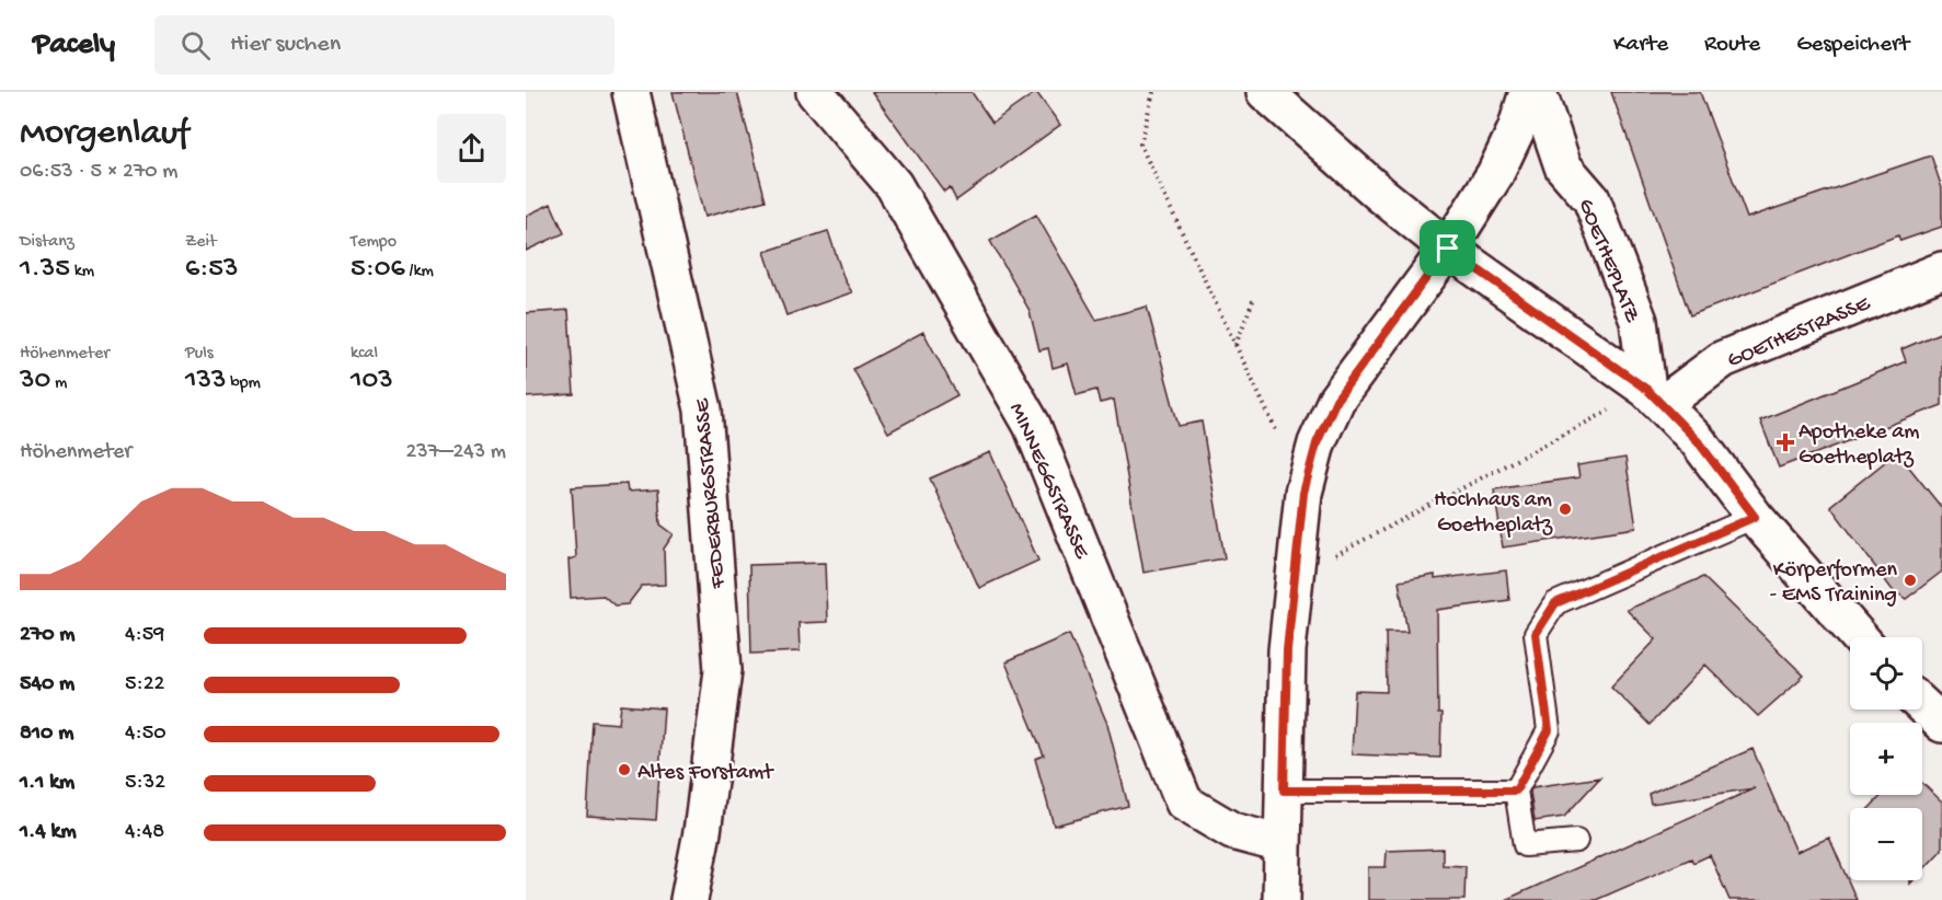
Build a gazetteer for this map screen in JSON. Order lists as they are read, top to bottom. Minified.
{"streets":{"street":["GOETHEPLATZ","GOETHESTRASSE","MINNEGGSTRASSE","FEDERBURGSTRASSE"]},"crossings":[["GOETHEPLATZ","GOETHESTRASSE"]],"places":{"health":["Apotheke am Goetheplatz"],"other":["Hochhaus am Goetheplatz","Körperformen - EMS Training","Altes Forstamt"]},"page":{"header":"Pacely","search":"Hier suchen","nav":["Karte","Route","Gespeichert"],"heading":["Morgenlauf","06:53 · 5 × 270 m"],"stats":[["Distanz","1.35 km"],["Zeit","6:53"],["Tempo","5:06 /km"],["Höhenmeter","30 m"],["Puls","133 bpm"],["kcal","103"]],"chart":["Höhenmeter","237–243 m"],"list":[{"name":"270 m","note":"4:59"},{"name":"540 m","note":"5:22"},{"name":"810 m","note":"4:50"},{"name":"1.1 km","note":"5:32"},{"name":"1.4 km","note":"4:48"}],"map_buttons":["+","−"]}}
